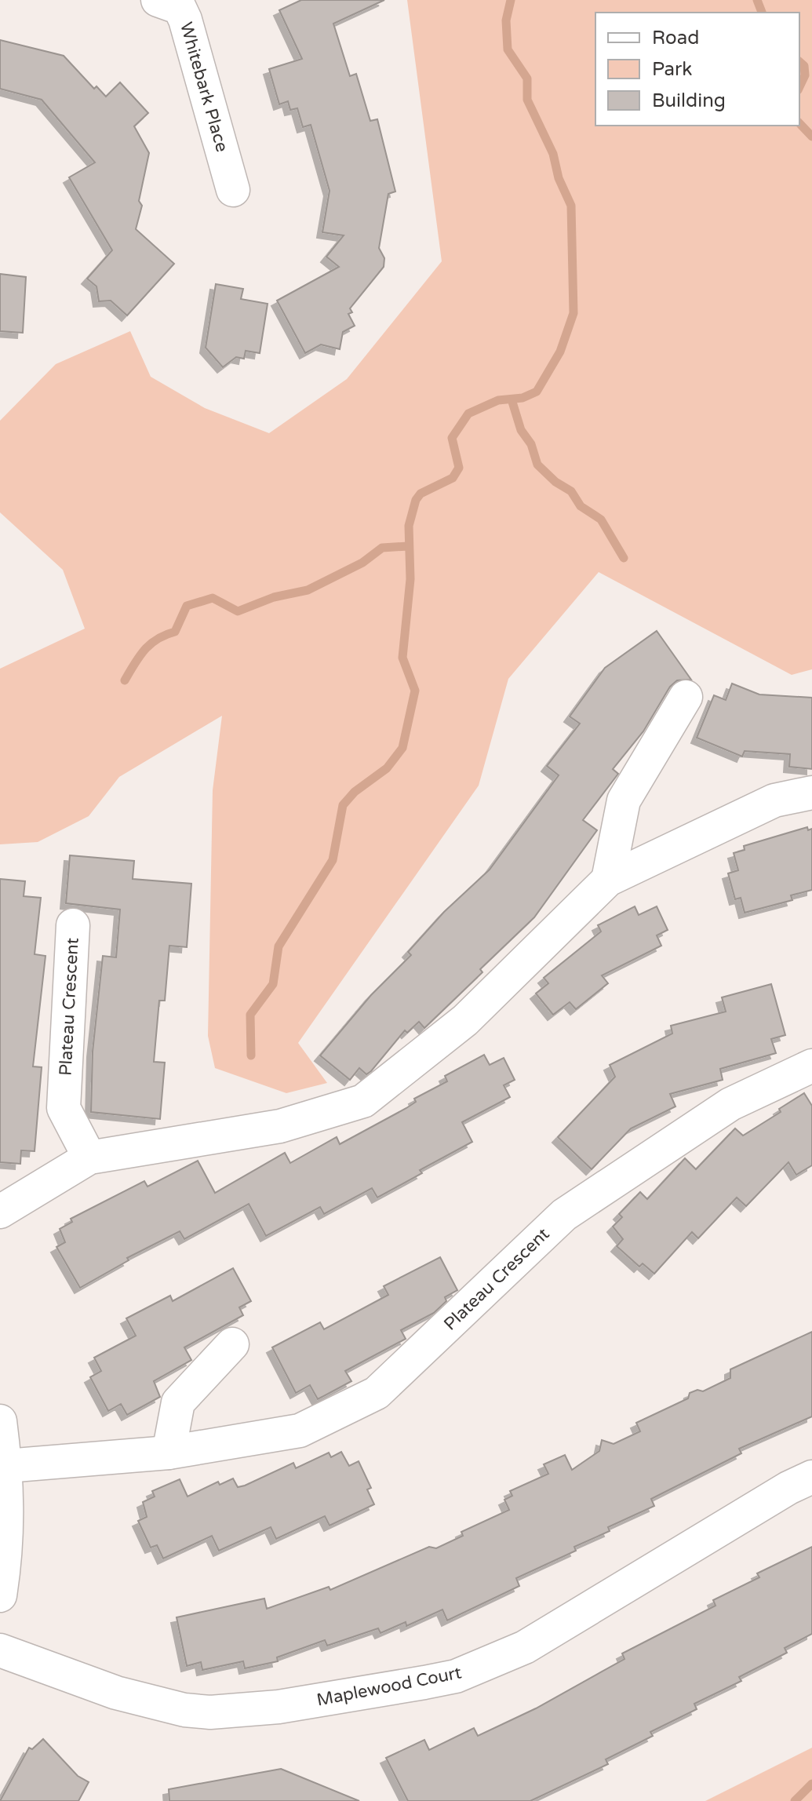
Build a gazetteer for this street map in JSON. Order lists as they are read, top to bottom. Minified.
{"streets":{"street":["Whitebark Place","Plateau Crescent","Maplewood Court"]},"legend":["Road","Park","Building"]}
